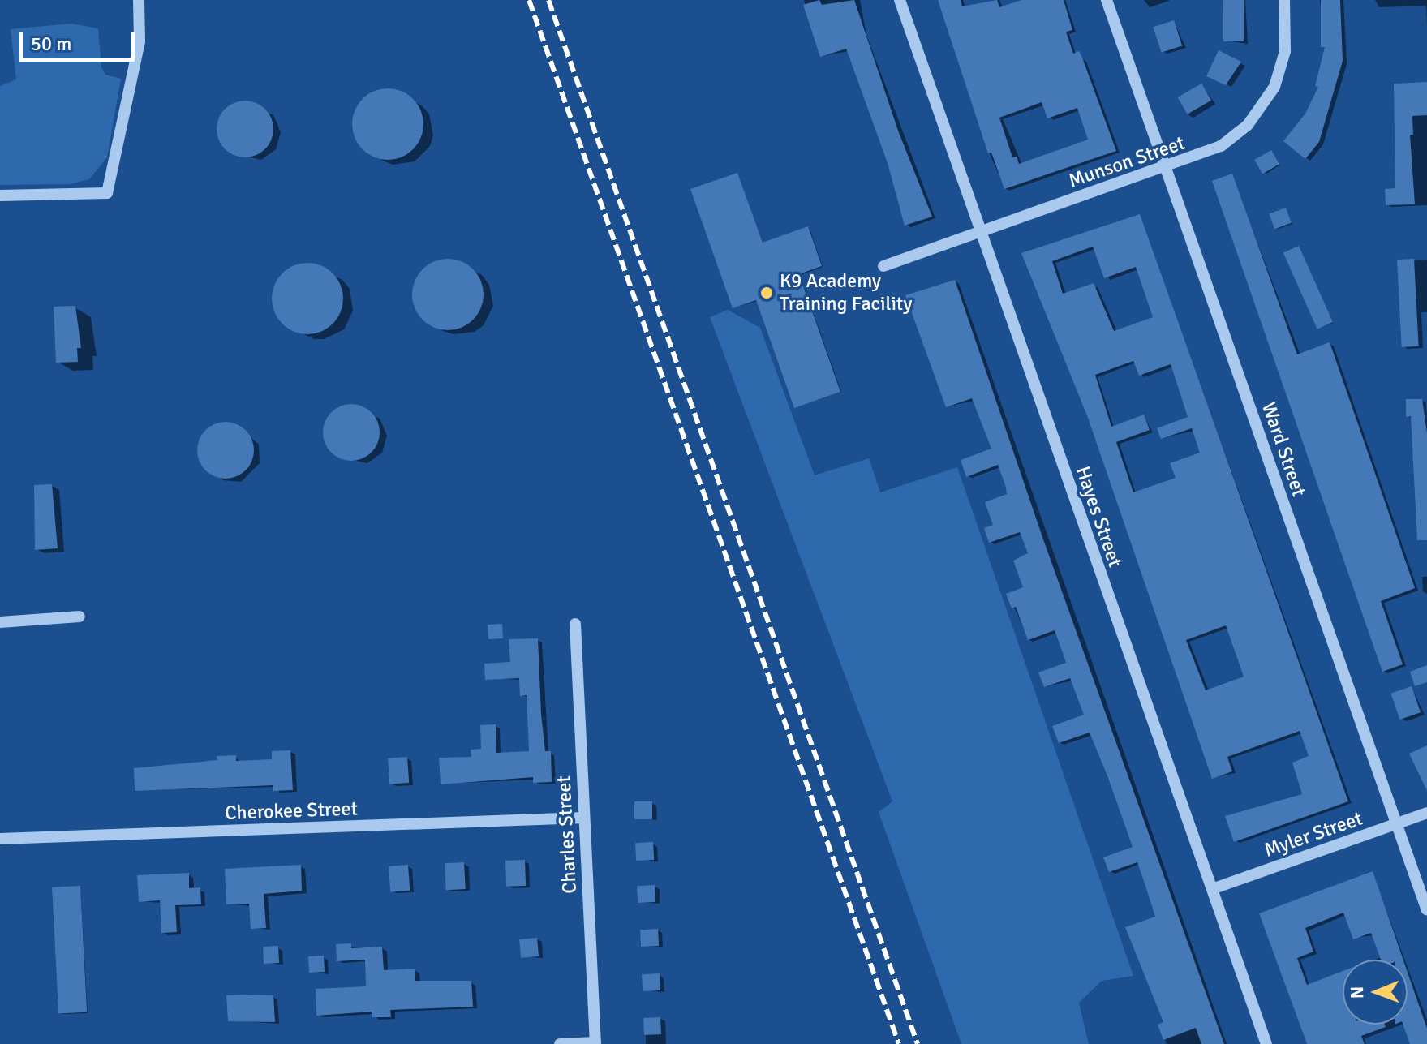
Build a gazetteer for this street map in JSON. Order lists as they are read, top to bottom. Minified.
{"streets":{"street":["Munson Street","Ward Street","Hayes Street","Cherokee Street","Charles Street","Myler Street"]},"crossings":[["Munson Street","Ward Street"],["Munson Street","Hayes Street"],["Ward Street","Myler Street"],["Hayes Street","Myler Street"],["Cherokee Street","Charles Street"]],"places":["K9 Academy Training Facility"],"scale_bar":"50 m","north":"left"}
